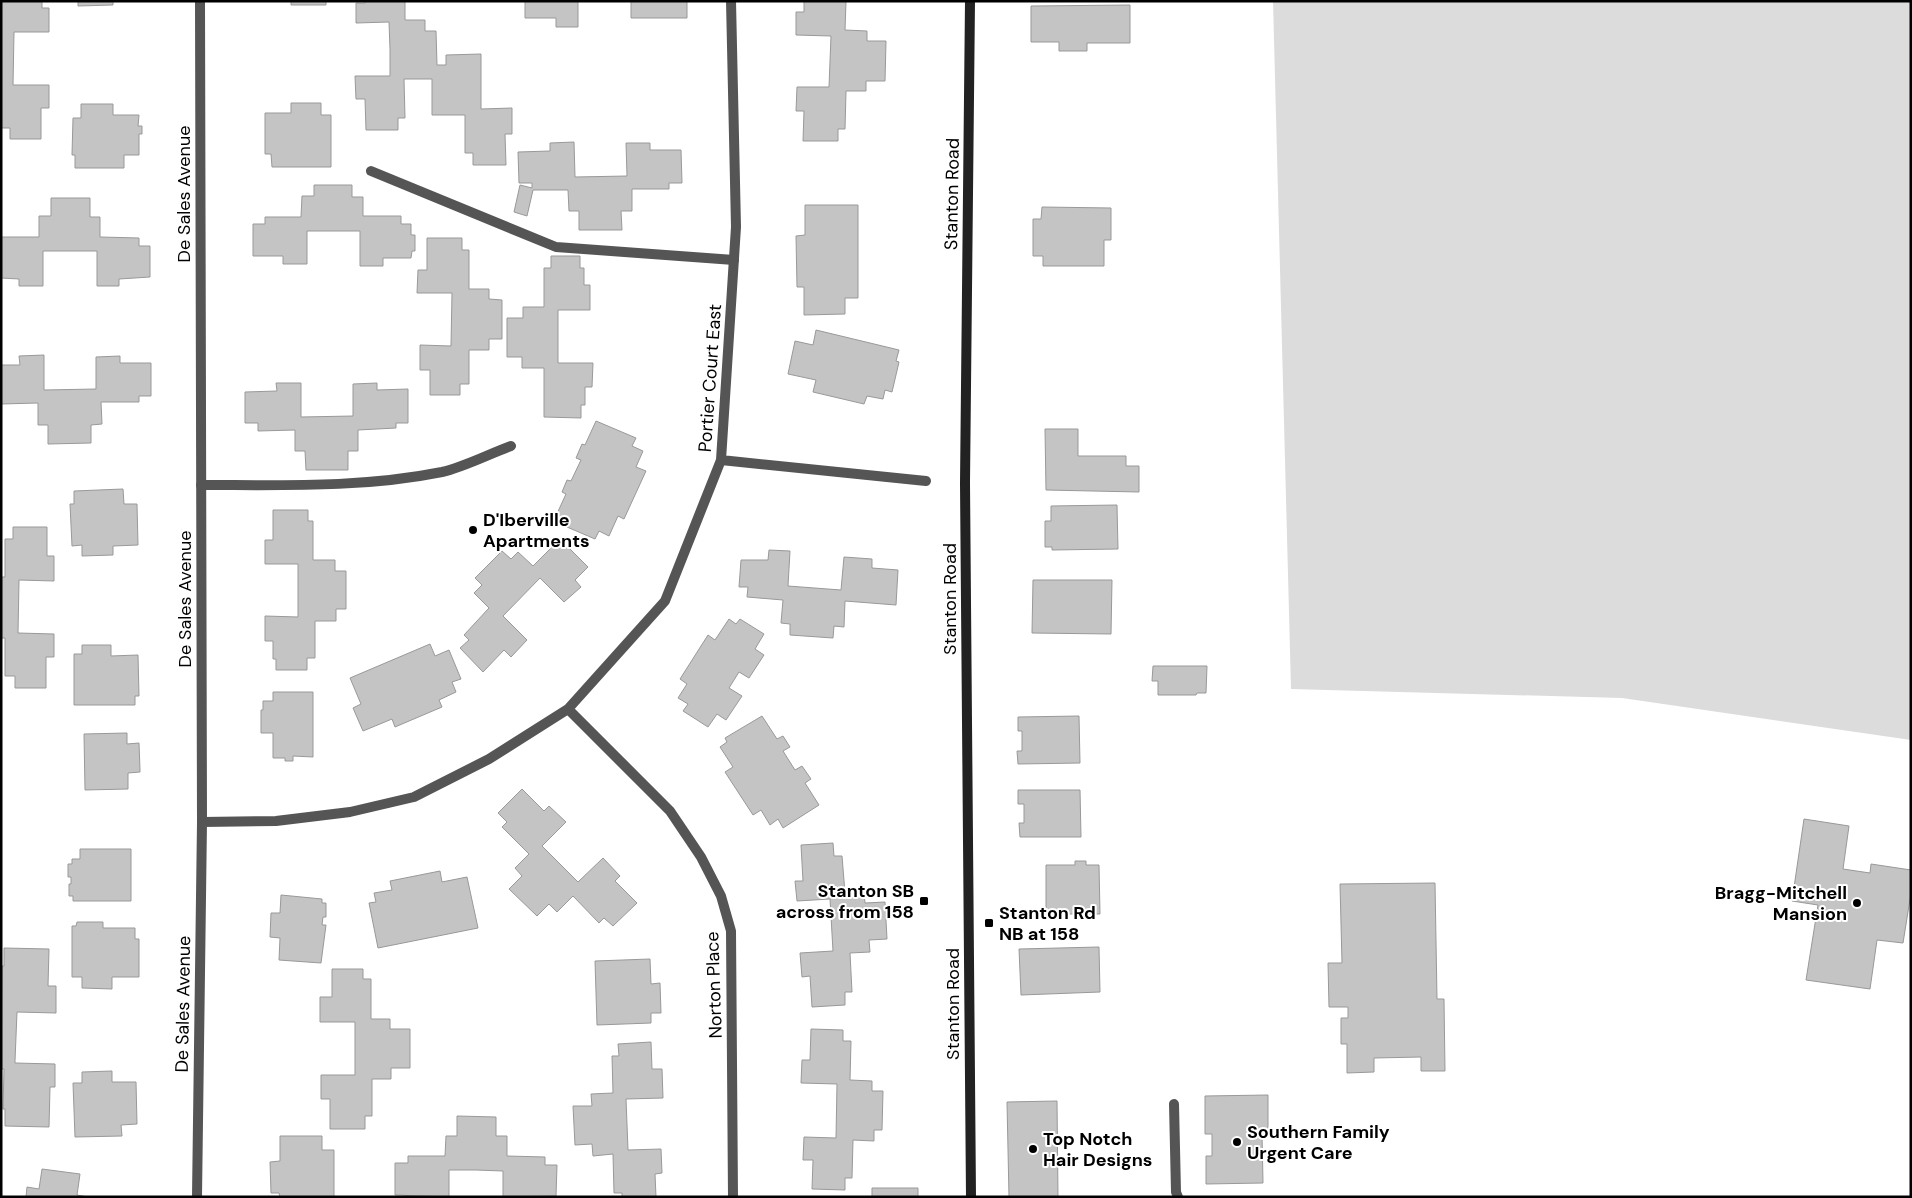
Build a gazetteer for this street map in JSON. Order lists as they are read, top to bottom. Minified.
{"streets":{"street":["De Sales Avenue","Stanton Road","Portier Court East","Norton Place"]},"crossings":[["De Sales Avenue","Portier Court East"],["Portier Court East","Norton Place"]],"places":{"other":["D'Iberville Apartments","Bragg-Mitchell Mansion","Southern Family Urgent Care","Top Notch Hair Designs"],"transit":["Stanton SB across from 158","Stanton Rd NB at 158"]}}
